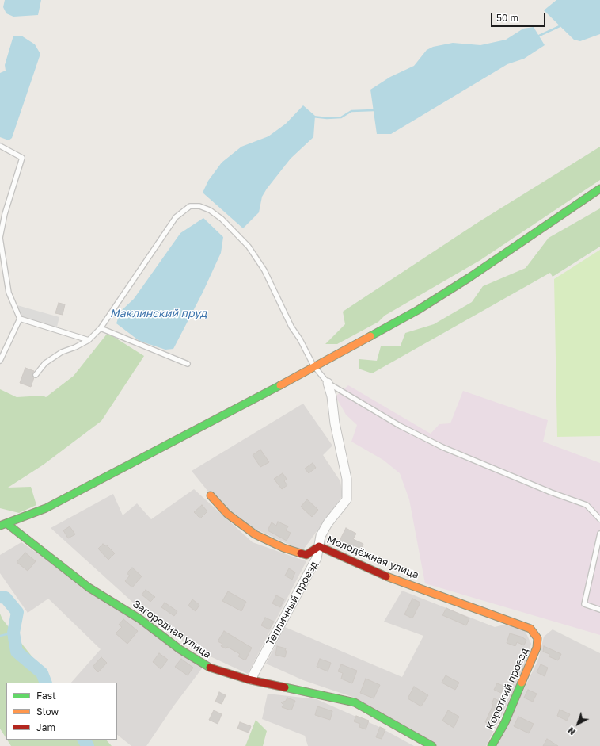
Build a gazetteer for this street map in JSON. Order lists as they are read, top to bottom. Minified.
{"streets":{"street":["Молодёжная улица","Тепличный проезд","Загородная улица","Короткий проезд"]},"crossings":[["Молодёжная улица","Тепличный проезд"],["Молодёжная улица","Короткий проезд"],["Тепличный проезд","Загородная улица"]],"water":["Маклинский пруд"],"legend":["Fast","Slow","Jam"],"scale_bar":"50 m","north":"bottom left"}
